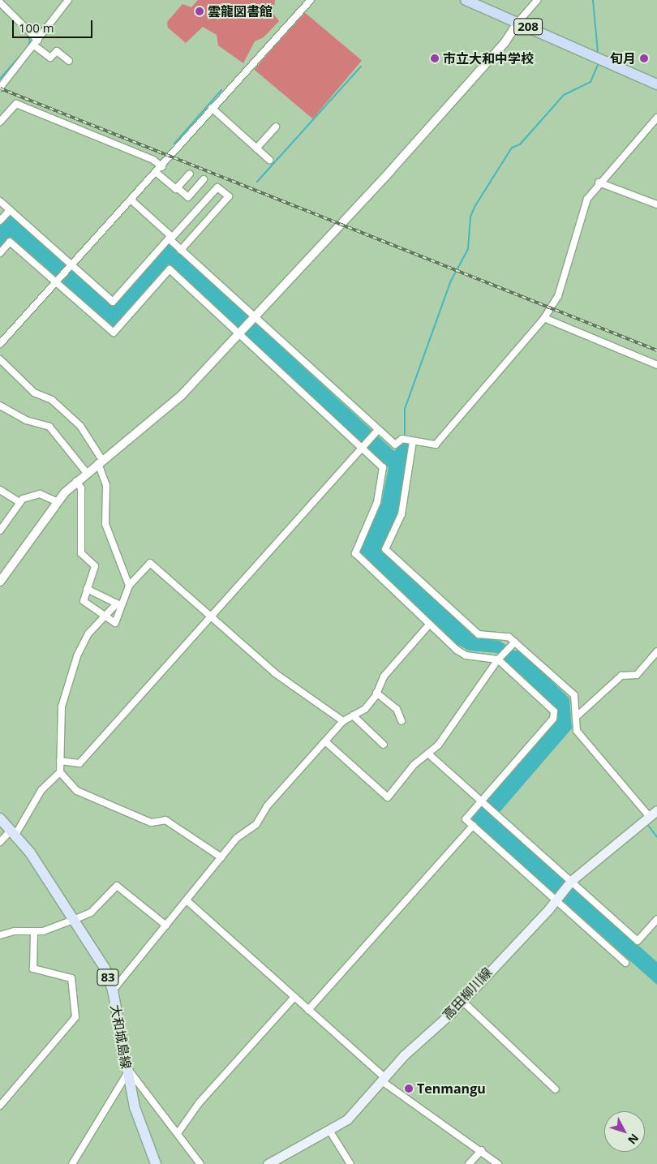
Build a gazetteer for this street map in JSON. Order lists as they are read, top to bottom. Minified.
{"streets":{"highway":["208"],"main road":["83","高田柳川線","大和城島線"]},"places":["雲龍図書館","市立大和中学校","旬月","Tenmangu"],"scale_bar":"100 m","north":"bottom right"}
